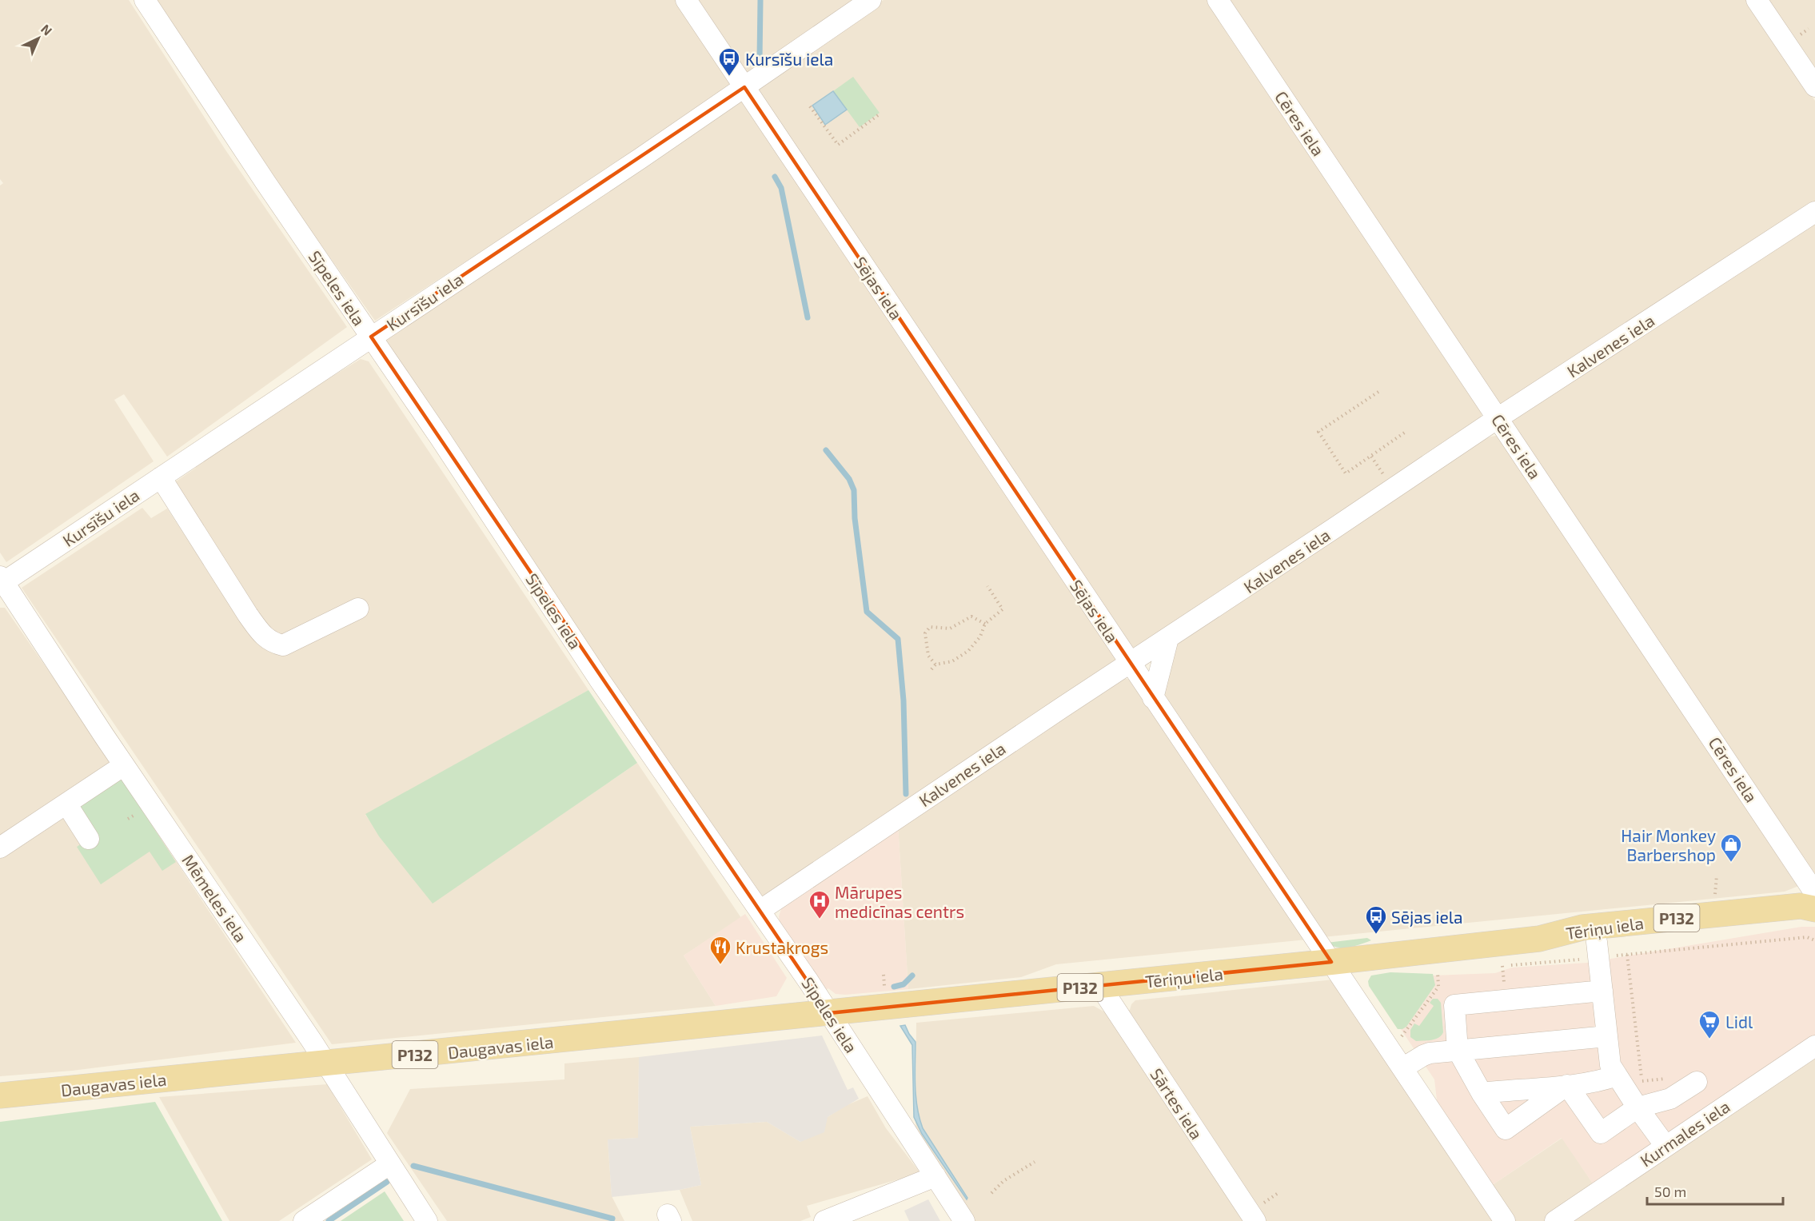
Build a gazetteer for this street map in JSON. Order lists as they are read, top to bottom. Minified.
{"streets":{"main road":["P132","Tēriņu iela","Daugavas iela"],"street":["Cēres iela","Sīpeles iela","Sējas iela","Kursīšu iela","Kalvenes iela","Mēmeles iela","Sārtes iela","Kurmales iela"]},"crossings":[["Cēres iela","Kalvenes iela"],["Sīpeles iela","Kursīšu iela"],["Sīpeles iela","Kalvenes iela"],["Sīpeles iela","Tēriņu iela"],["Sīpeles iela","Daugavas iela"],["Sējas iela","Kursīšu iela"],["Sējas iela","Kalvenes iela"],["Sējas iela","Tēriņu iela"],["Kursīšu iela","Mēmeles iela"],["Mēmeles iela","Daugavas iela"],["Tēriņu iela","Daugavas iela"],["Tēriņu iela","Sārtes iela"]],"places":{"bus stop":["Kursīšu iela","Sējas iela"],"shop":["Hair Monkey Barbershop"],"hospital":["Mārupes medicīnas centrs"],"restaurant":["Krustakrogs"],"supermarket":["Lidl"]},"scale_bar":"50 m","north":"top right"}
